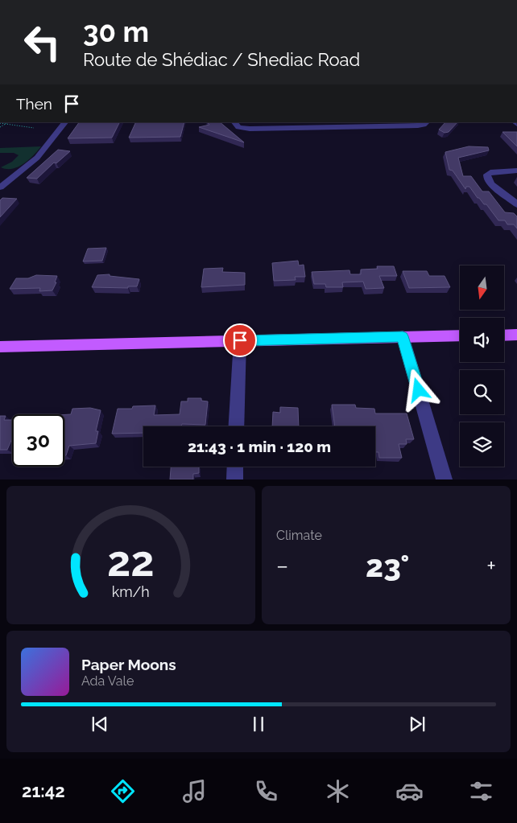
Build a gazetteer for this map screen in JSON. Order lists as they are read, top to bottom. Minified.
{"north":"bottom","page":{"turn":["30 m","Route de Shédiac / Shediac Road"],"then":"Then","limit":"30","trip":"21:43 · 1 min · 120 m","tile":"Climate","heat":["−","23°","+"],"song":["Paper Moons","Ada Vale"],"tabs":"21:42","gauge":["22","km/h"]}}
